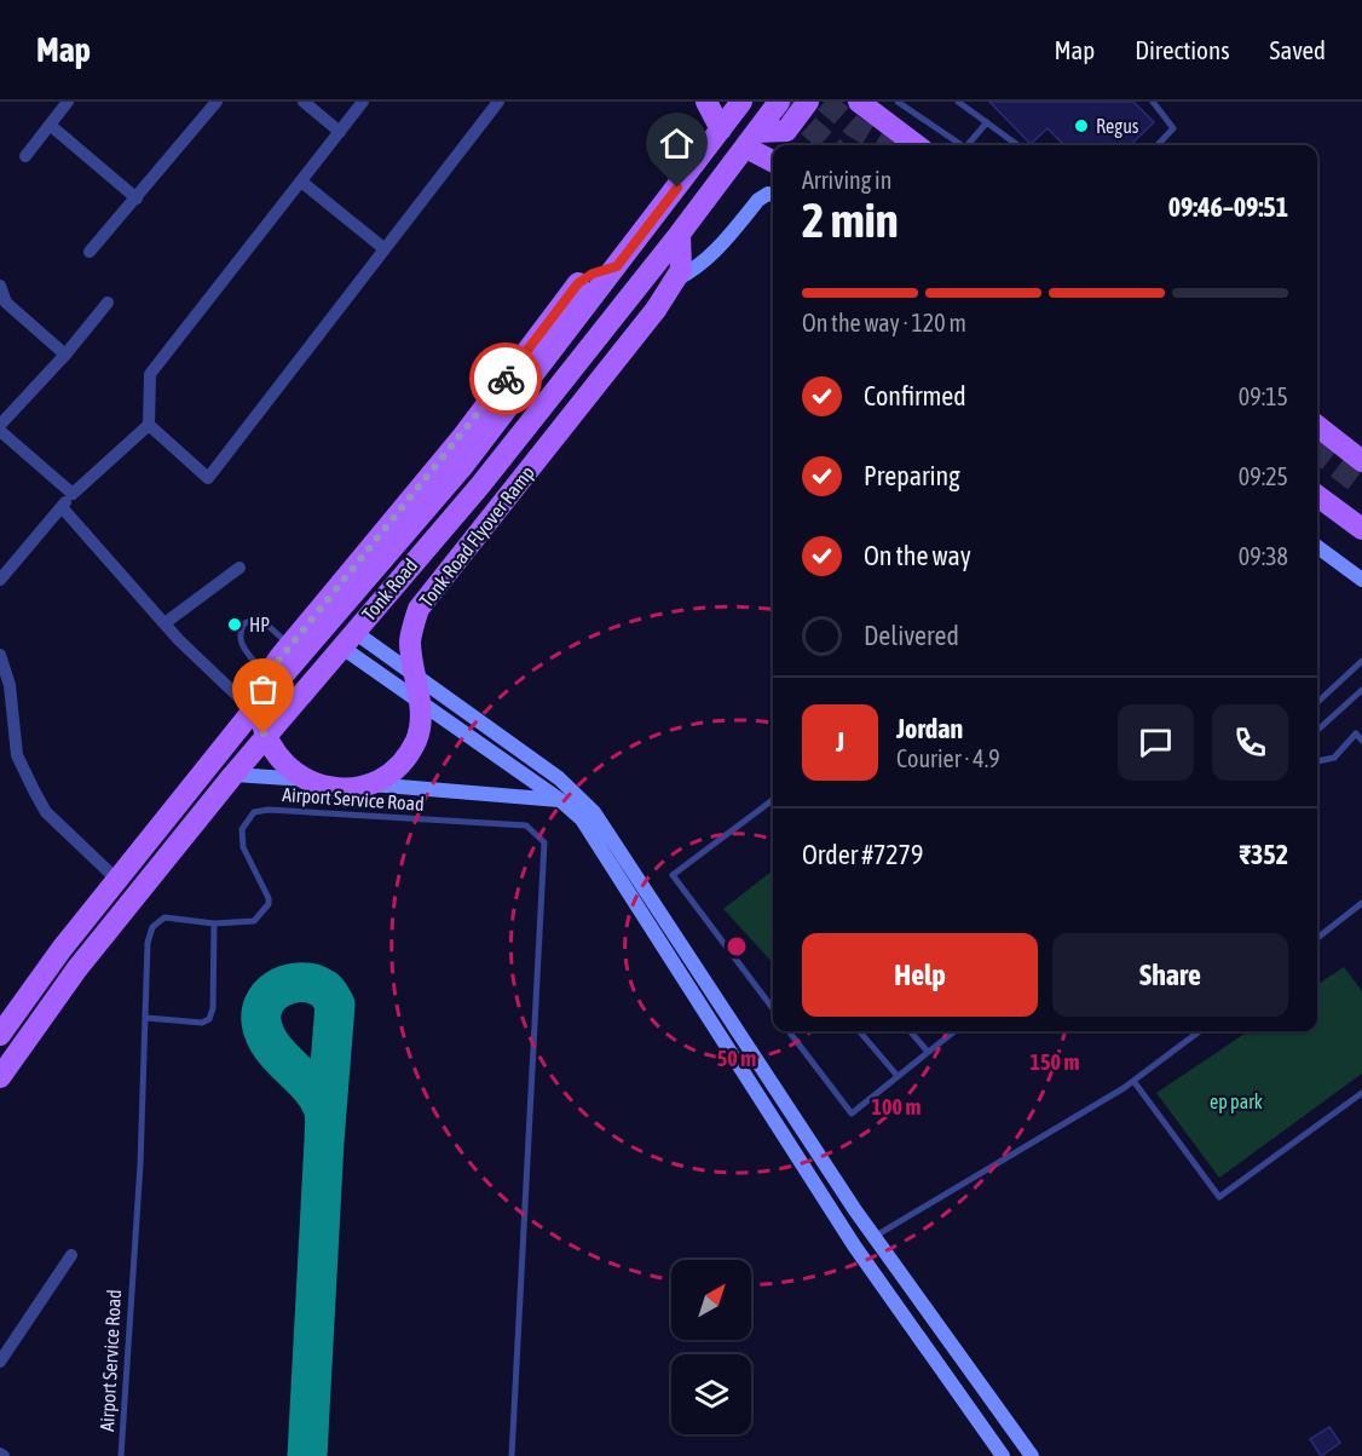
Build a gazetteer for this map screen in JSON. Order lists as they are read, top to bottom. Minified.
{"streets":{"main road":["Tonk Road Flyover Ramp","Tonk Road"],"lane":["Airport Service Road"]},"crossings":[["Tonk Road Flyover Ramp","Tonk Road"]],"parks":["ep park"],"places":["Regus","HP"],"north":"top right","page":{"header":"Map","nav":["Map","Directions","Saved"],"heading":["2 min","Arriving in","09:46–09:51"],"panel":["Jordan","Courier · 4.9","Order #7279","₹352"],"bar":"On the way · 120 m","list":[["Confirmed","09:15"],["Preparing","09:25"],["On the way","09:38"],"Delivered"],"round":"J","buttons":["Help","Share"]},"rings":["50 m","150 m","100 m"]}
